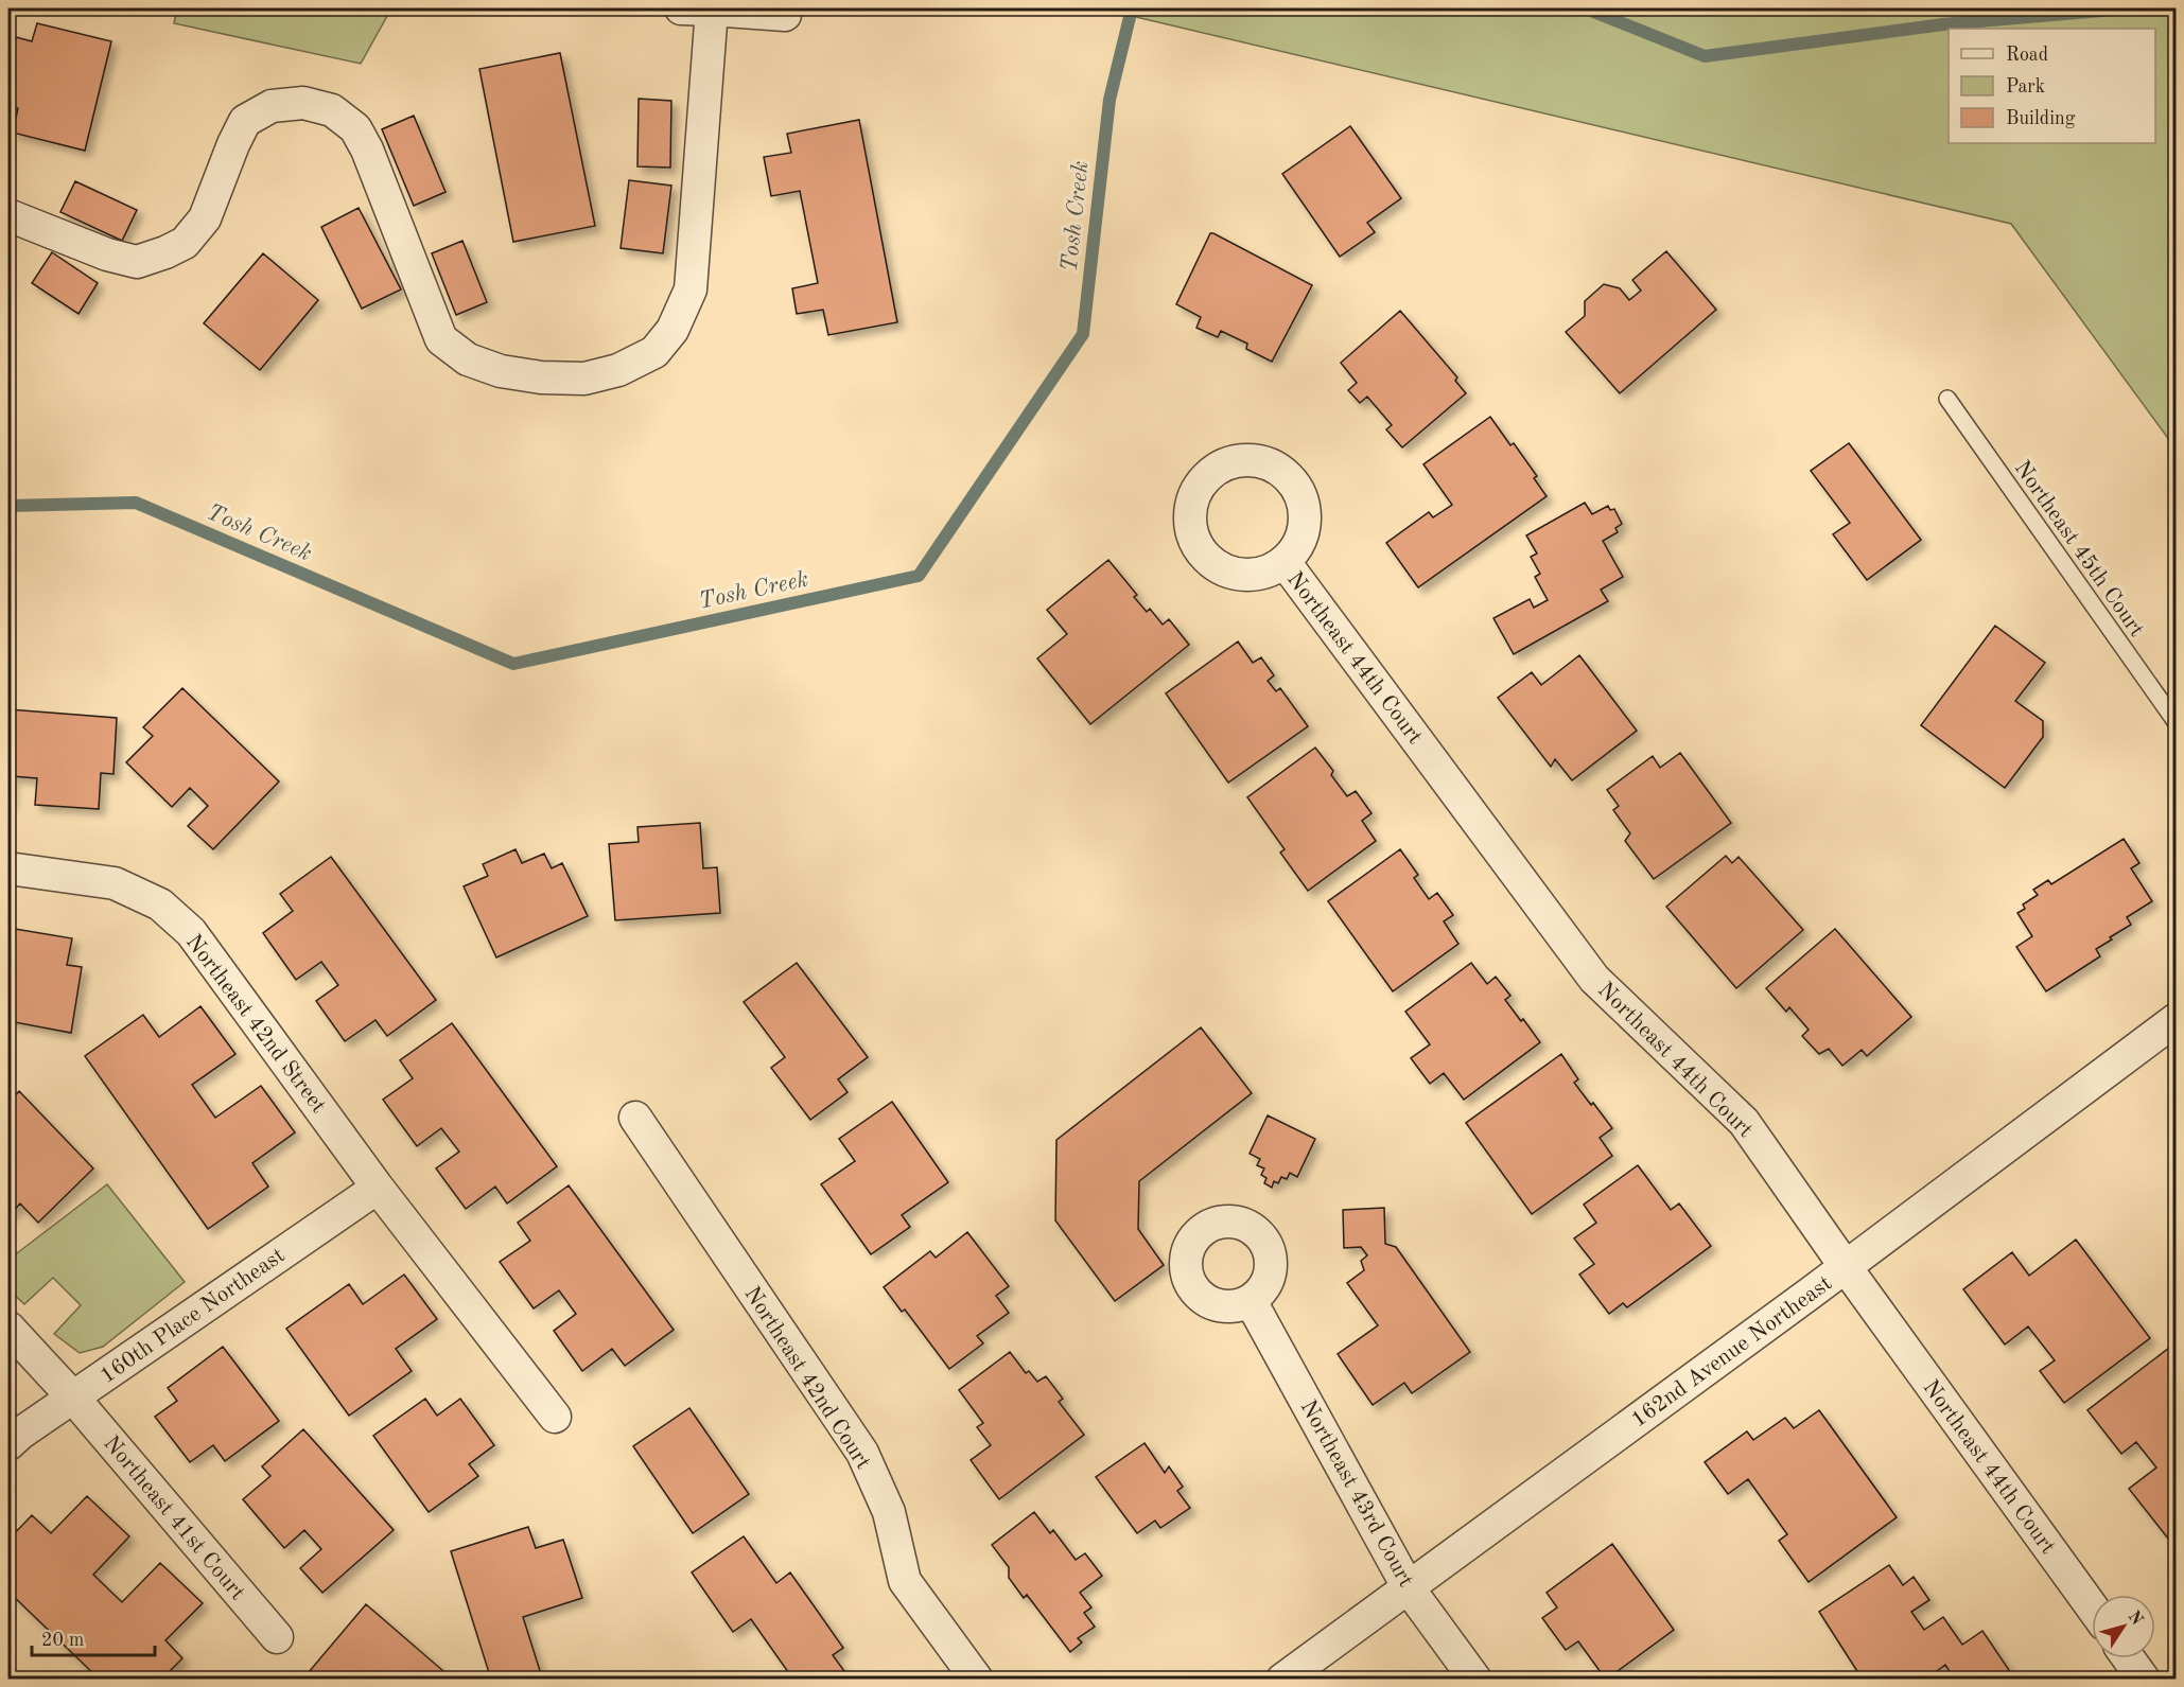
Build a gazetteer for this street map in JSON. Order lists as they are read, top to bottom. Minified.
{"streets":{"street":["Northeast 44th Court","Northeast 42nd Street","160th Place Northeast","162nd Avenue Northeast","Northeast 42nd Court","Northeast 43rd Court","Northeast 41st Court"],"lane":["Northeast 45th Court"]},"crossings":[["Northeast 44th Court","162nd Avenue Northeast"],["Northeast 42nd Street","160th Place Northeast"],["160th Place Northeast","Northeast 41st Court"],["162nd Avenue Northeast","Northeast 43rd Court"]],"water":["Tosh Creek"],"legend":["Road","Park","Building"],"scale_bar":"20 m","north":"top right"}
